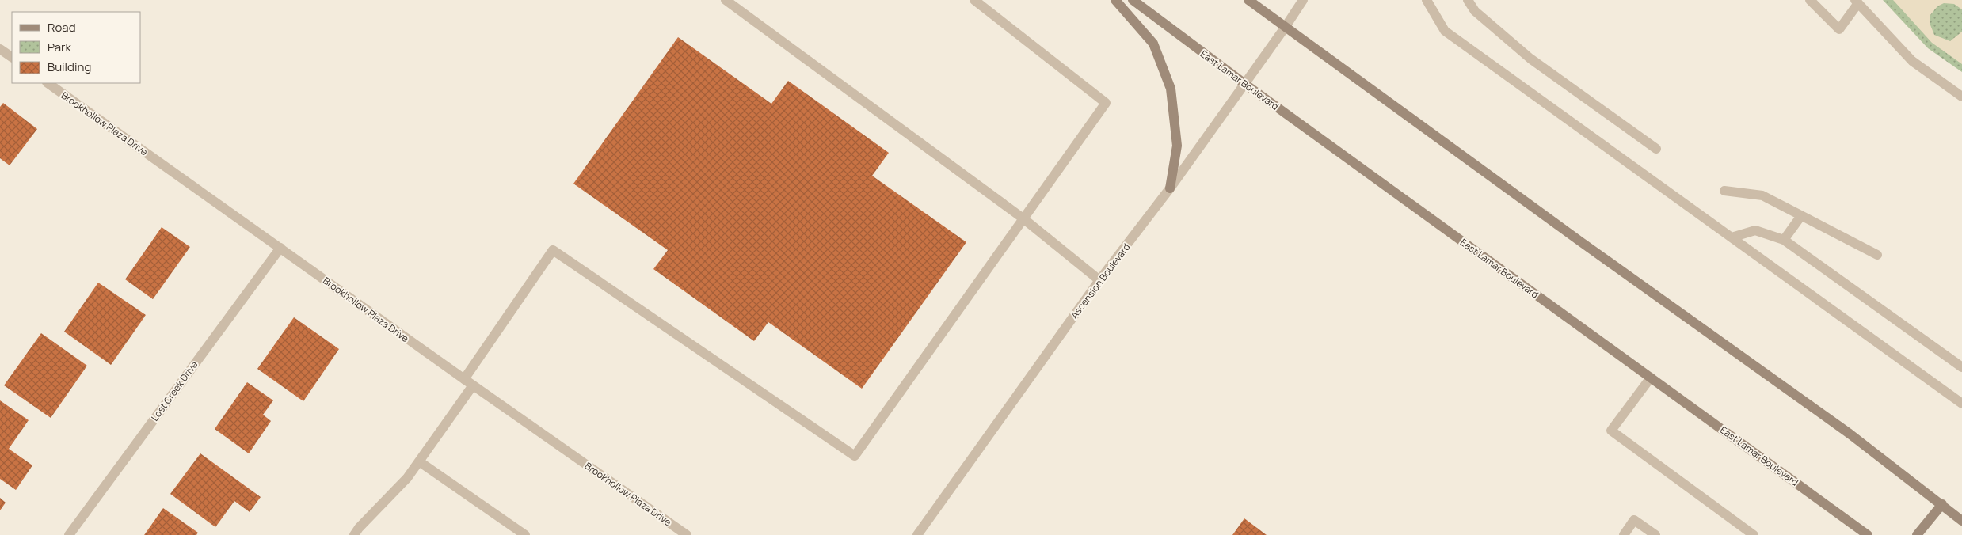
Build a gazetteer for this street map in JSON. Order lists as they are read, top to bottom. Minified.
{"streets":{"main road":["East Lamar Boulevard"],"street":["Brookhollow Plaza Drive","Ascension Boulevard","Lost Creek Drive"]},"crossings":[["East Lamar Boulevard","Ascension Boulevard"],["Brookhollow Plaza Drive","Lost Creek Drive"]],"legend":["Road","Park","Building"]}
